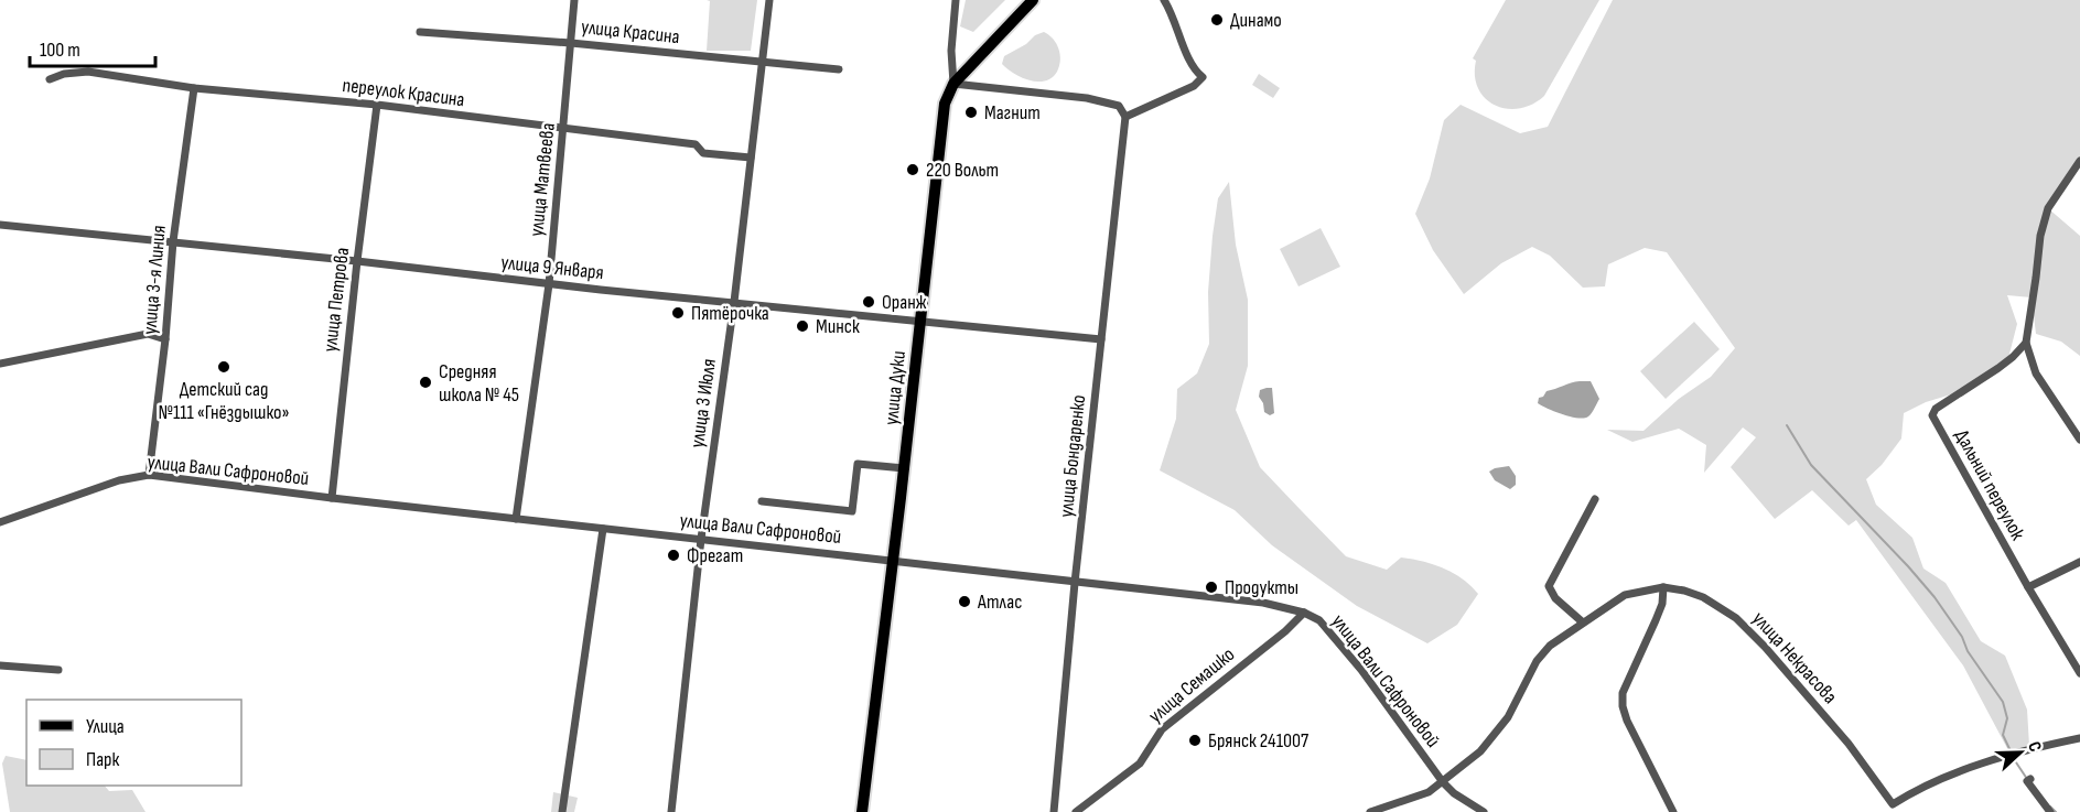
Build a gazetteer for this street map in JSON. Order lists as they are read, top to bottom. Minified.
{"streets":{"main road":["улица Дуки"],"street":["улица Красина","переулок Красина","улица Матвеева","улица 9 Января","улица 3-я Линия","улица Петрова","улица 3 Июля","улица Бондаренко","улица Вали Сафроновой","Дальний переулок","улица Некрасова","улица Семашко"]},"crossings":[["улица Красина","улица Матвеева"],["улица Красина","улица 3 Июля"],["переулок Красина","улица Матвеева"],["переулок Красина","улица 3-я Линия"],["переулок Красина","улица Петрова"],["переулок Красина","улица 3 Июля"],["улица Матвеева","улица 9 Января"],["улица Матвеева","улица Вали Сафроновой"],["улица 9 Января","улица 3-я Линия"],["улица 9 Января","улица Петрова"],["улица 9 Января","улица Дуки"],["улица 9 Января","улица 3 Июля"],["улица 9 Января","улица Бондаренко"],["улица 3-я Линия","улица Вали Сафроновой"],["улица Петрова","улица Вали Сафроновой"],["улица Дуки","улица Вали Сафроновой"],["улица 3 Июля","улица Вали Сафроновой"],["улица Бондаренко","улица Вали Сафроновой"],["улица Вали Сафроновой","улица Некрасова"],["улица Вали Сафроновой","улица Семашко"]],"places":["Динамо","Магнит","220 Вольт","Оранж","Пятёрочка","Минск","Детский сад №111 «Гнёздышко»","Средняя школа № 45","Фрегат","Продукты","Атлас","Брянск 241007"],"legend":["Улица","Парк"],"scale_bar":"100 m","north":"right"}
